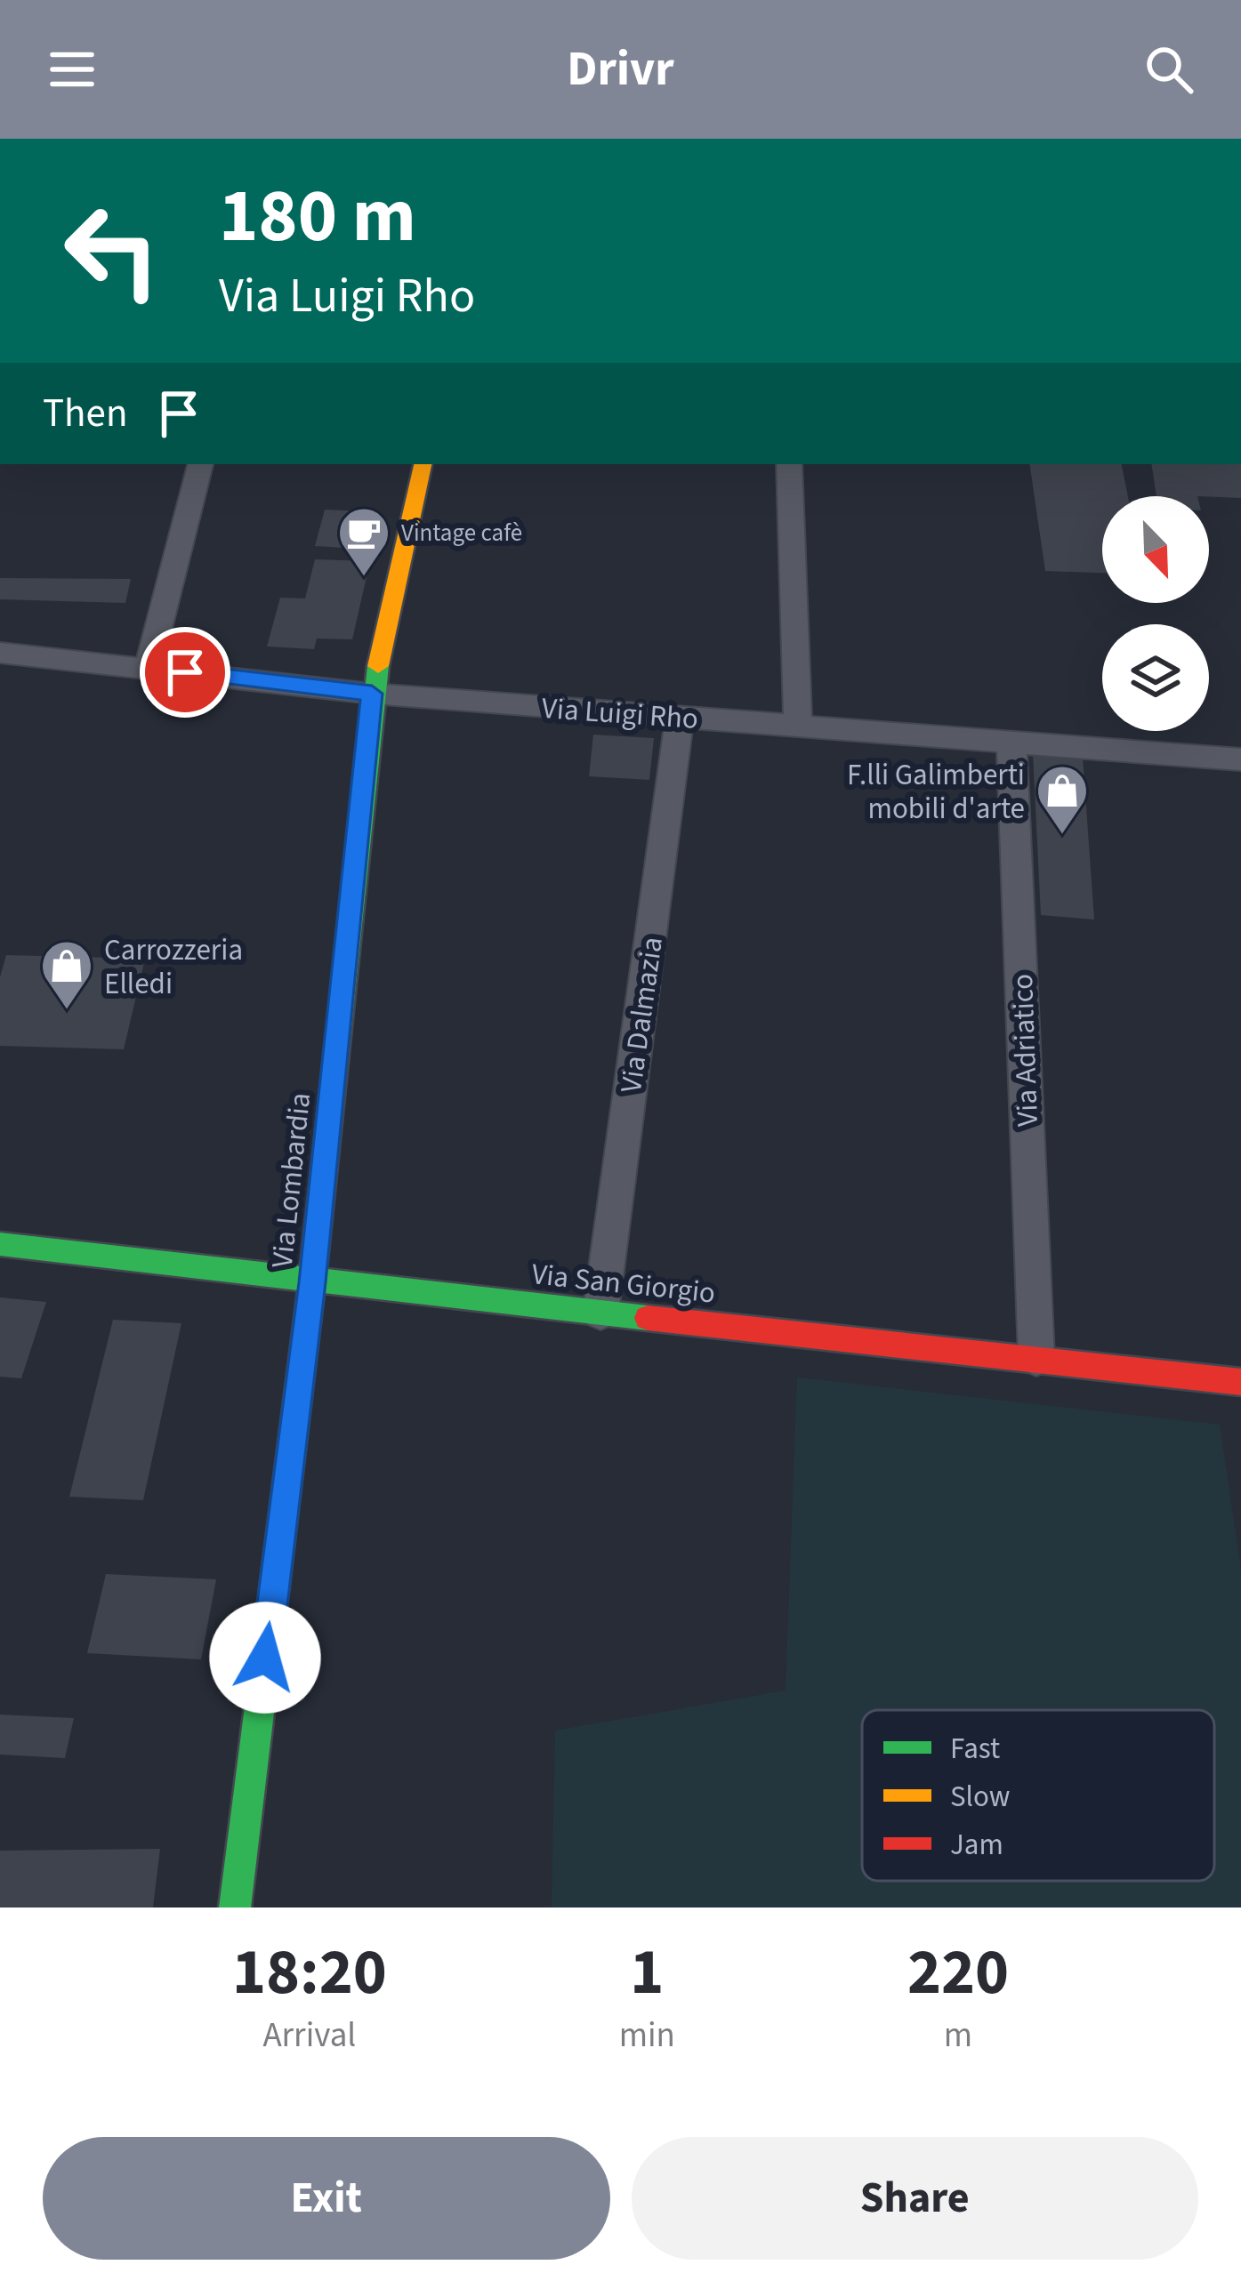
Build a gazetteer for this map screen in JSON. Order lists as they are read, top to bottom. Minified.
{"streets":{"street":["Via Luigi Rho","Via Dalmazia","Via Adriatico","Via Lombardia","Via San Giorgio"]},"crossings":[["Via Luigi Rho","Via Dalmazia"],["Via Luigi Rho","Via Adriatico"],["Via Luigi Rho","Via Lombardia"],["Via Dalmazia","Via San Giorgio"],["Via Adriatico","Via San Giorgio"],["Via Lombardia","Via San Giorgio"]],"places":{"cafe":["Vintage cafè"],"shop":["F.lli Galimberti mobili d'arte","Carrozzeria Elledi"]},"legend":["Fast","Slow","Jam"],"north":"bottom right","page":{"header":"Drivr","turn":["180 m","Via Luigi Rho"],"then":"Then","eta":["18:20","Arrival","1","min","220","m"],"buttons":["Exit","Share"]}}
